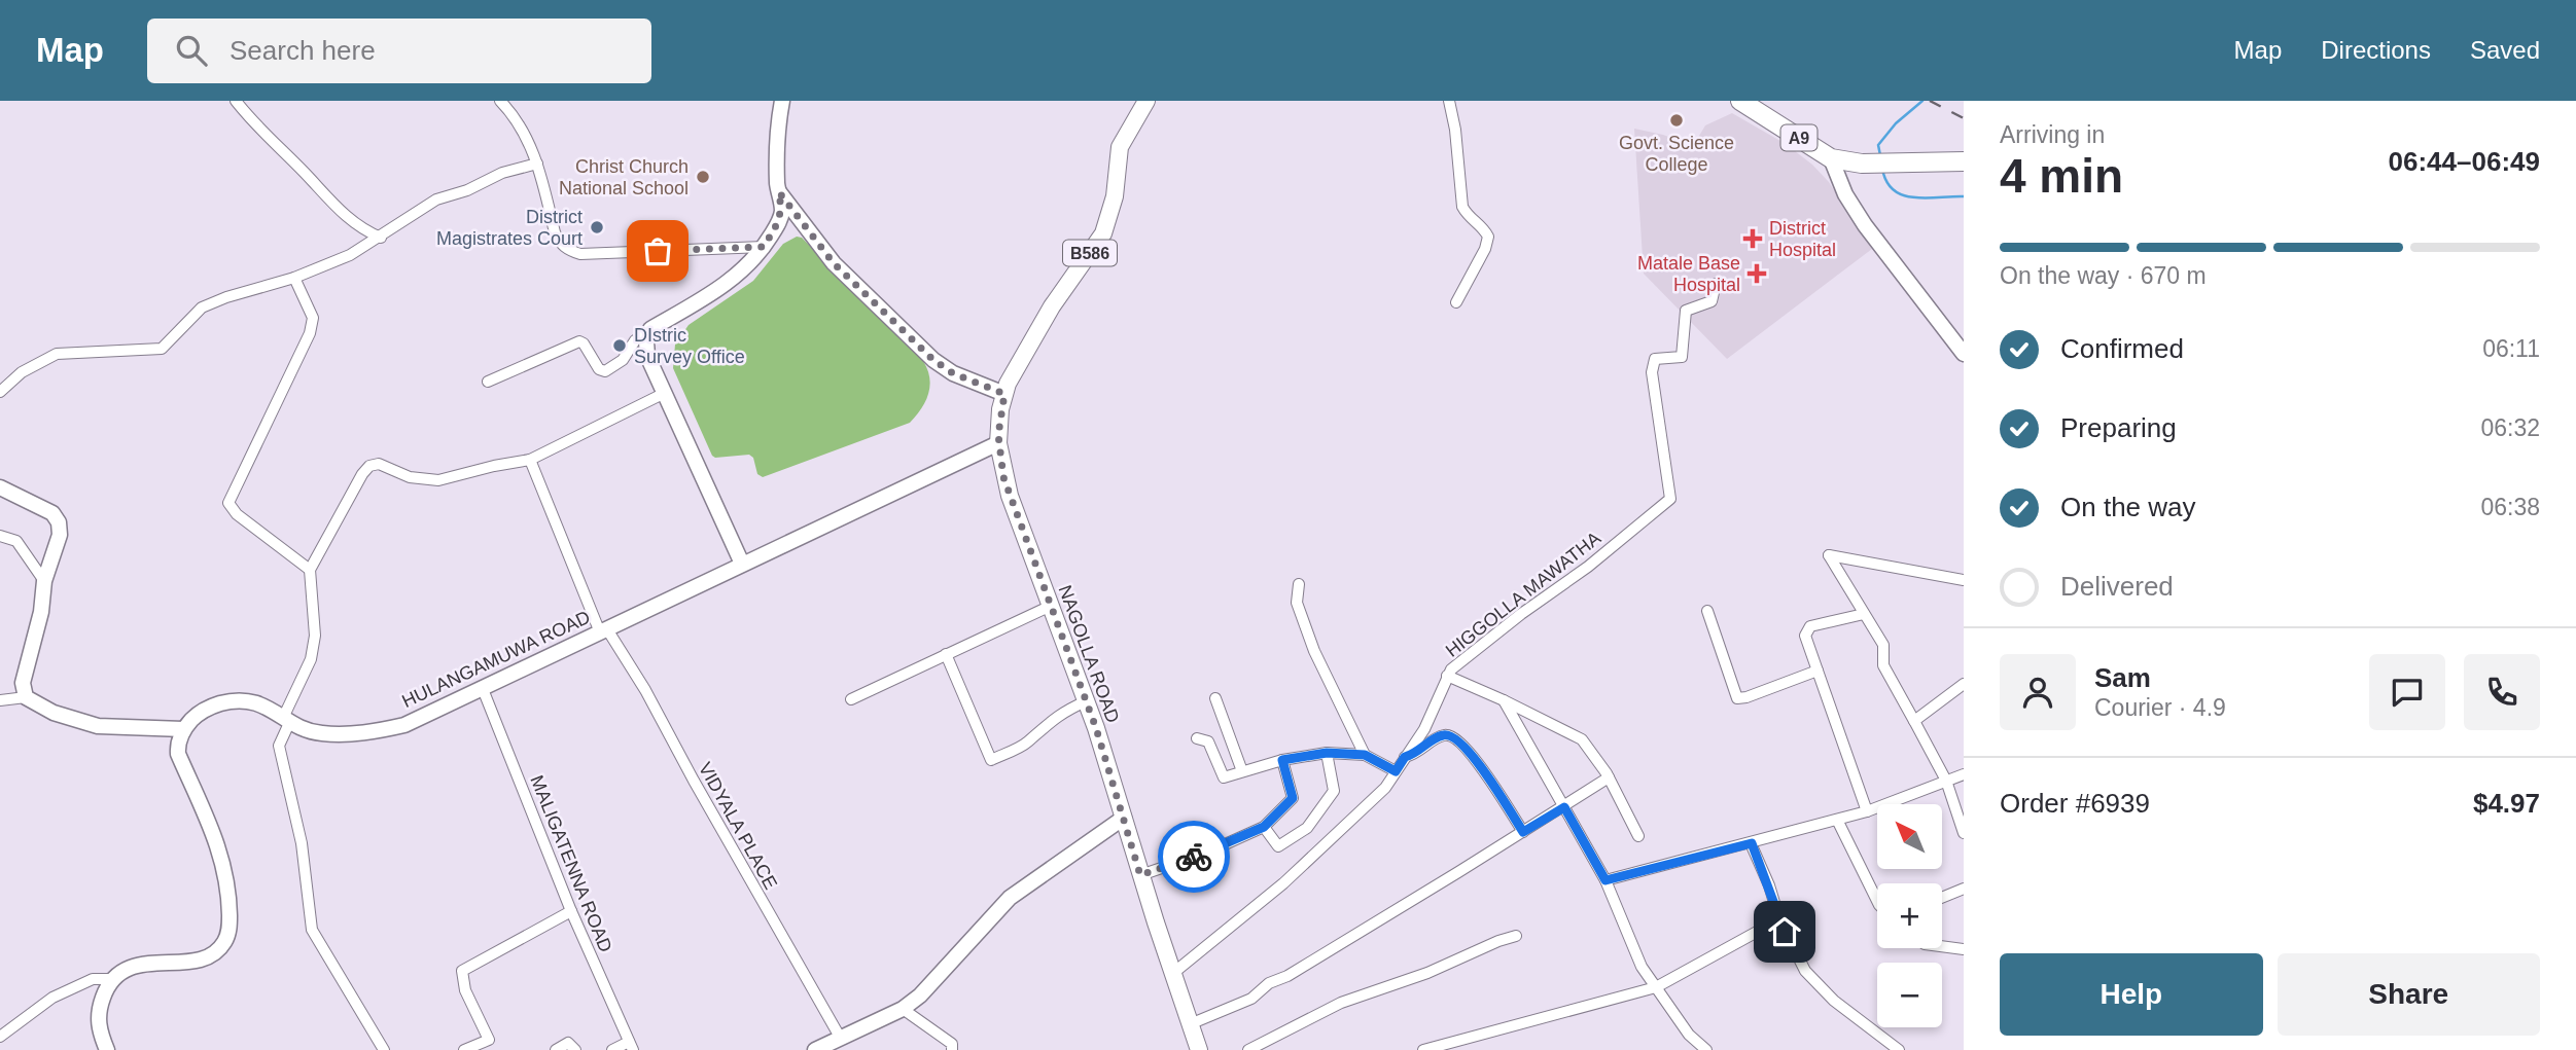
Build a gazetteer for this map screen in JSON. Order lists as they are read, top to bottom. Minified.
{"streets":{"highway":["A9"],"main road":["B586","NAGOLLA ROAD"],"street":["HIGGOLLA MAWATHA","HULANGAMUWA ROAD","VIDYALA PLACE","MALIGATENNA ROAD"]},"crossings":[["B586","NAGOLLA ROAD"],["HIGGOLLA MAWATHA","NAGOLLA ROAD"],["NAGOLLA ROAD","HULANGAMUWA ROAD"],["HULANGAMUWA ROAD","VIDYALA PLACE"],["HULANGAMUWA ROAD","MALIGATENNA ROAD"]],"places":{"other":["Govt. Science College","Christ Church National School","District Magistrates Court","DIstric Survey Office"],"health":["District Hospital","Matale Base Hospital"]},"north":"top left","page":{"header":"Map","search":"Search here","nav":["Map","Directions","Saved"],"heading":["4 min","Arriving in","06:44–06:49"],"panel":["Sam","Courier · 4.9","Order #6939","$4.97"],"bar":"On the way · 670 m","list":[["Confirmed","06:11"],["Preparing","06:32"],["On the way","06:38"],"Delivered"],"map_buttons":["+","−"],"buttons":["Help","Share"]}}
